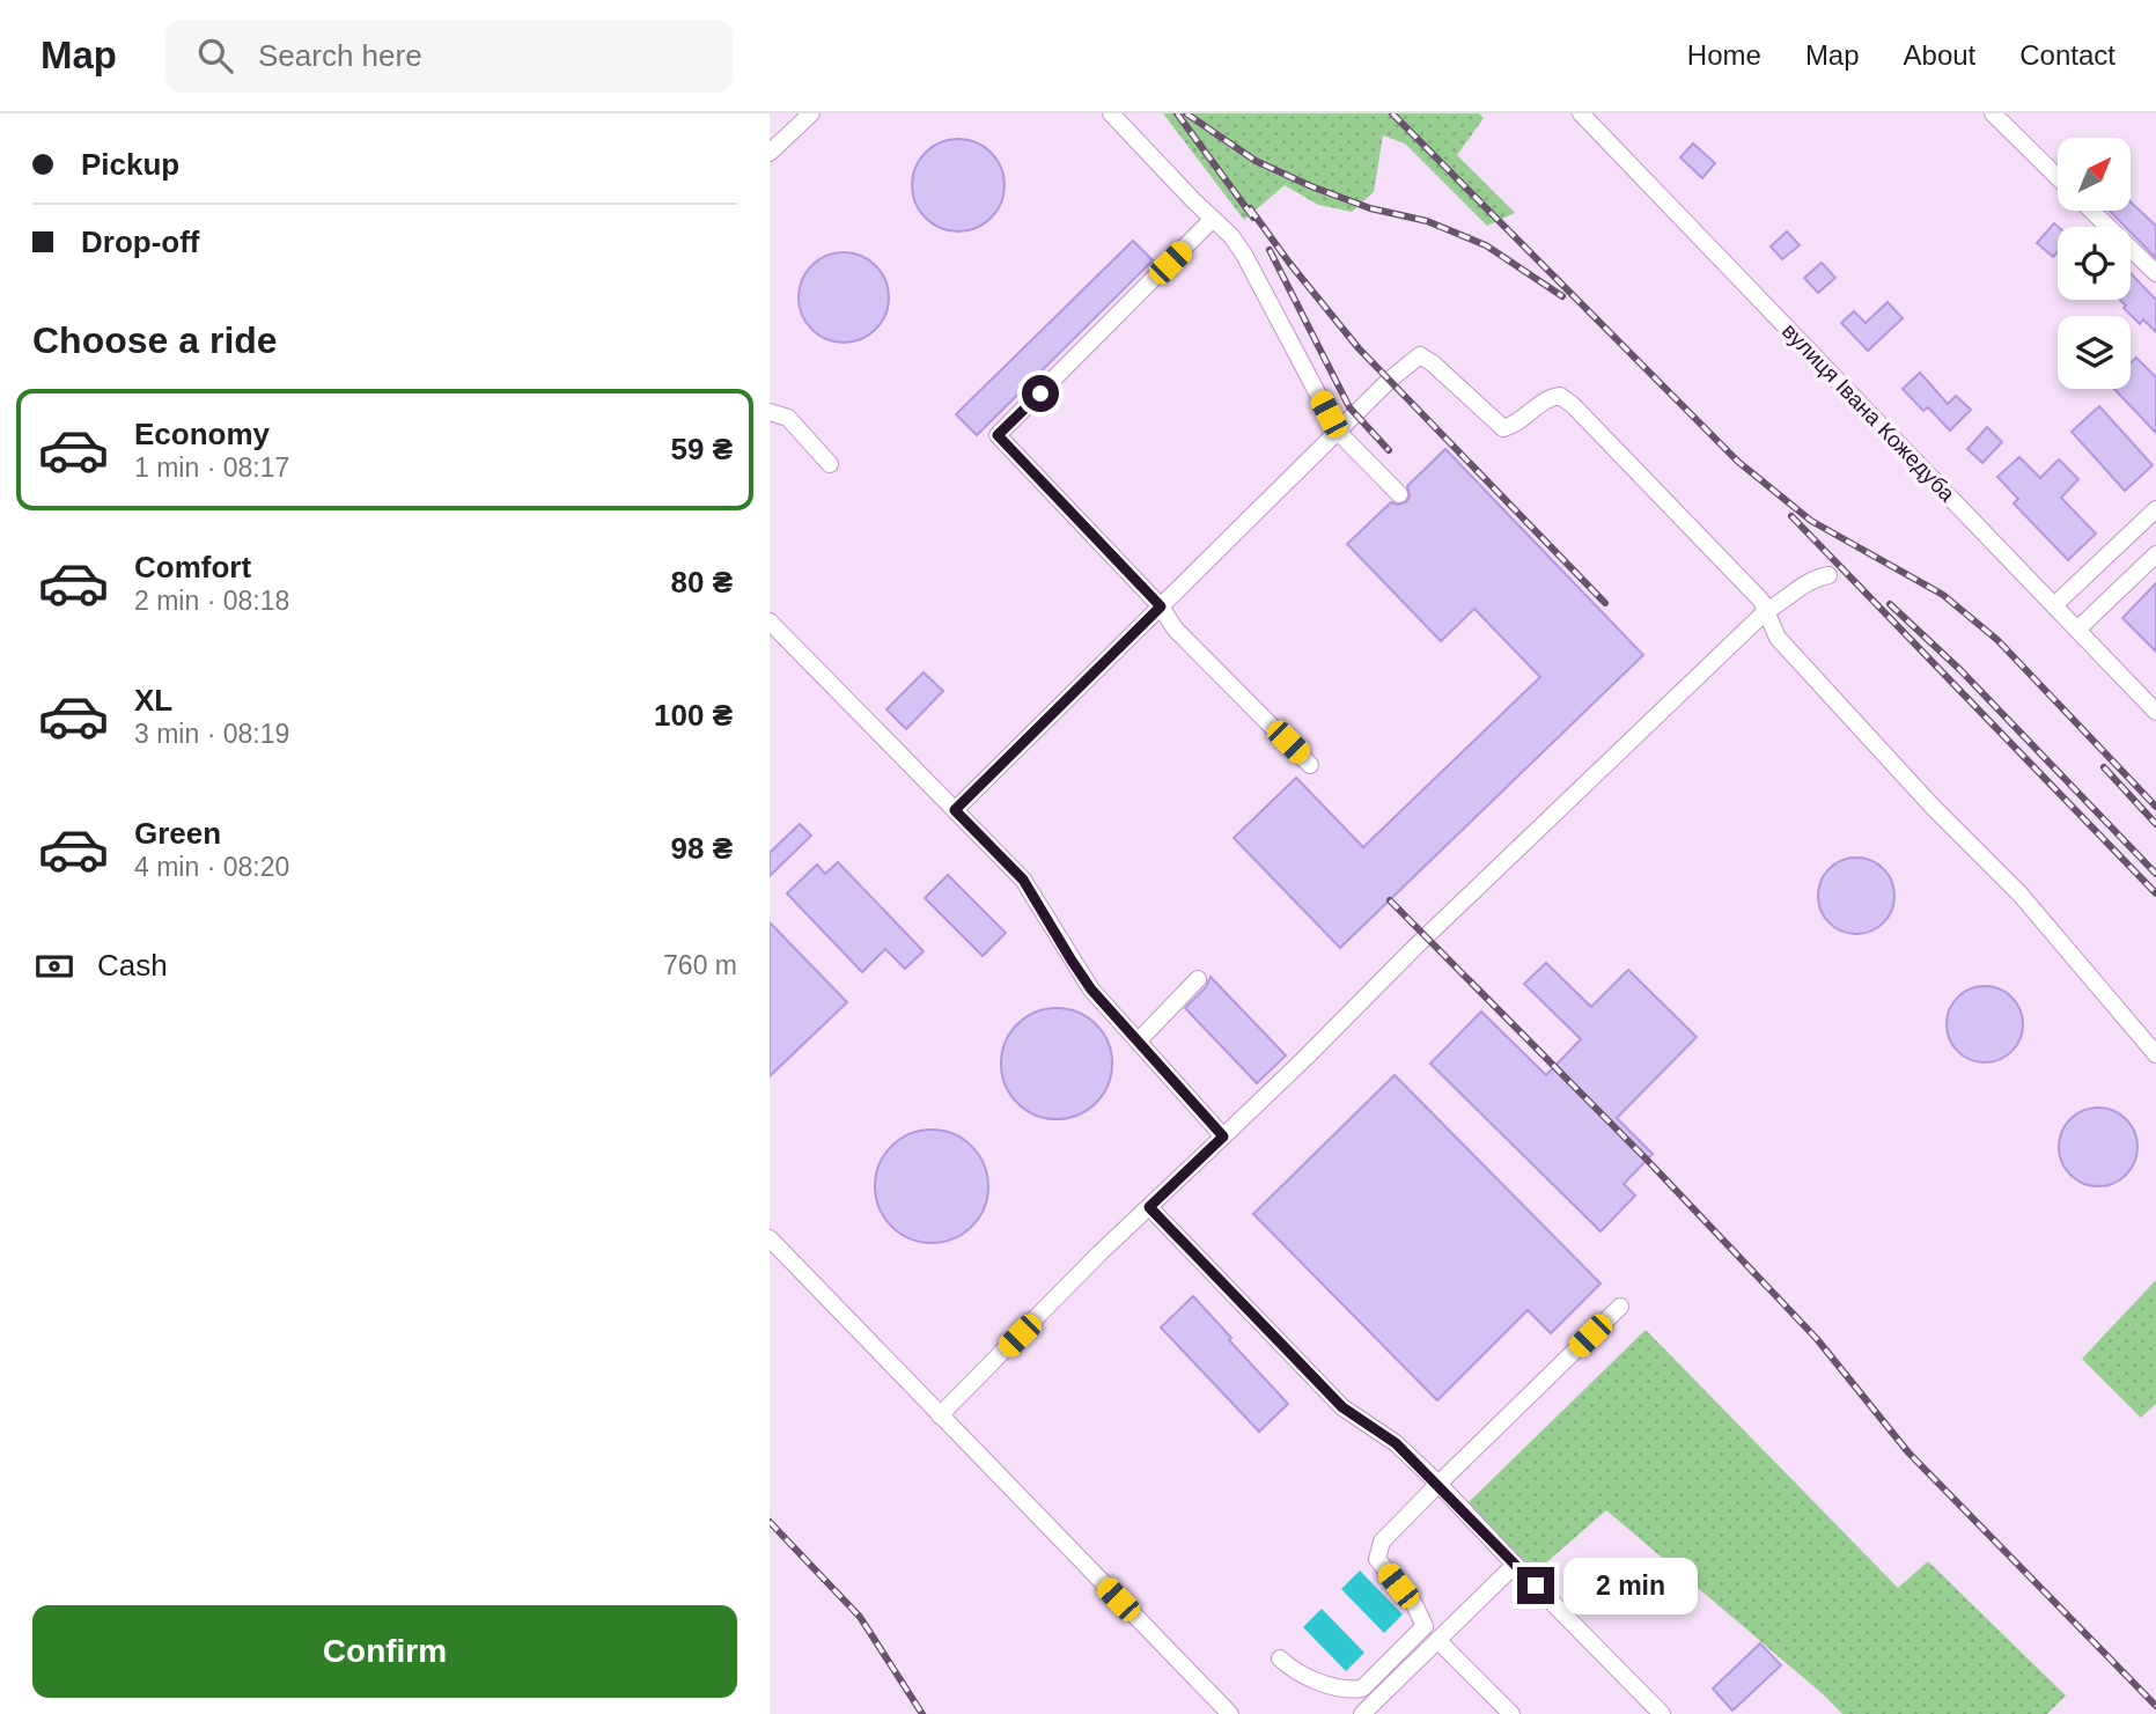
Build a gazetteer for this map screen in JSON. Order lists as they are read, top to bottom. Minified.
{"streets":{"street":["вулиця Івана Кожедуба"]},"north":"top right","page":{"header":"Map","search":"Search here","nav":["Home","Map","About","Contact"],"banner":["Pickup","Drop-off"],"heading":"Choose a ride","list":[{"name":"Economy","note":"1 min · 08:17","value":"59 ₴"},{"name":"Comfort","note":"2 min · 08:18","value":"80 ₴"},{"name":"XL","note":"3 min · 08:19","value":"100 ₴"},{"name":"Green","note":"4 min · 08:20","value":"98 ₴"}],"pay":["Cash","760 m"],"bubble":"2 min","buttons":"Confirm"}}
